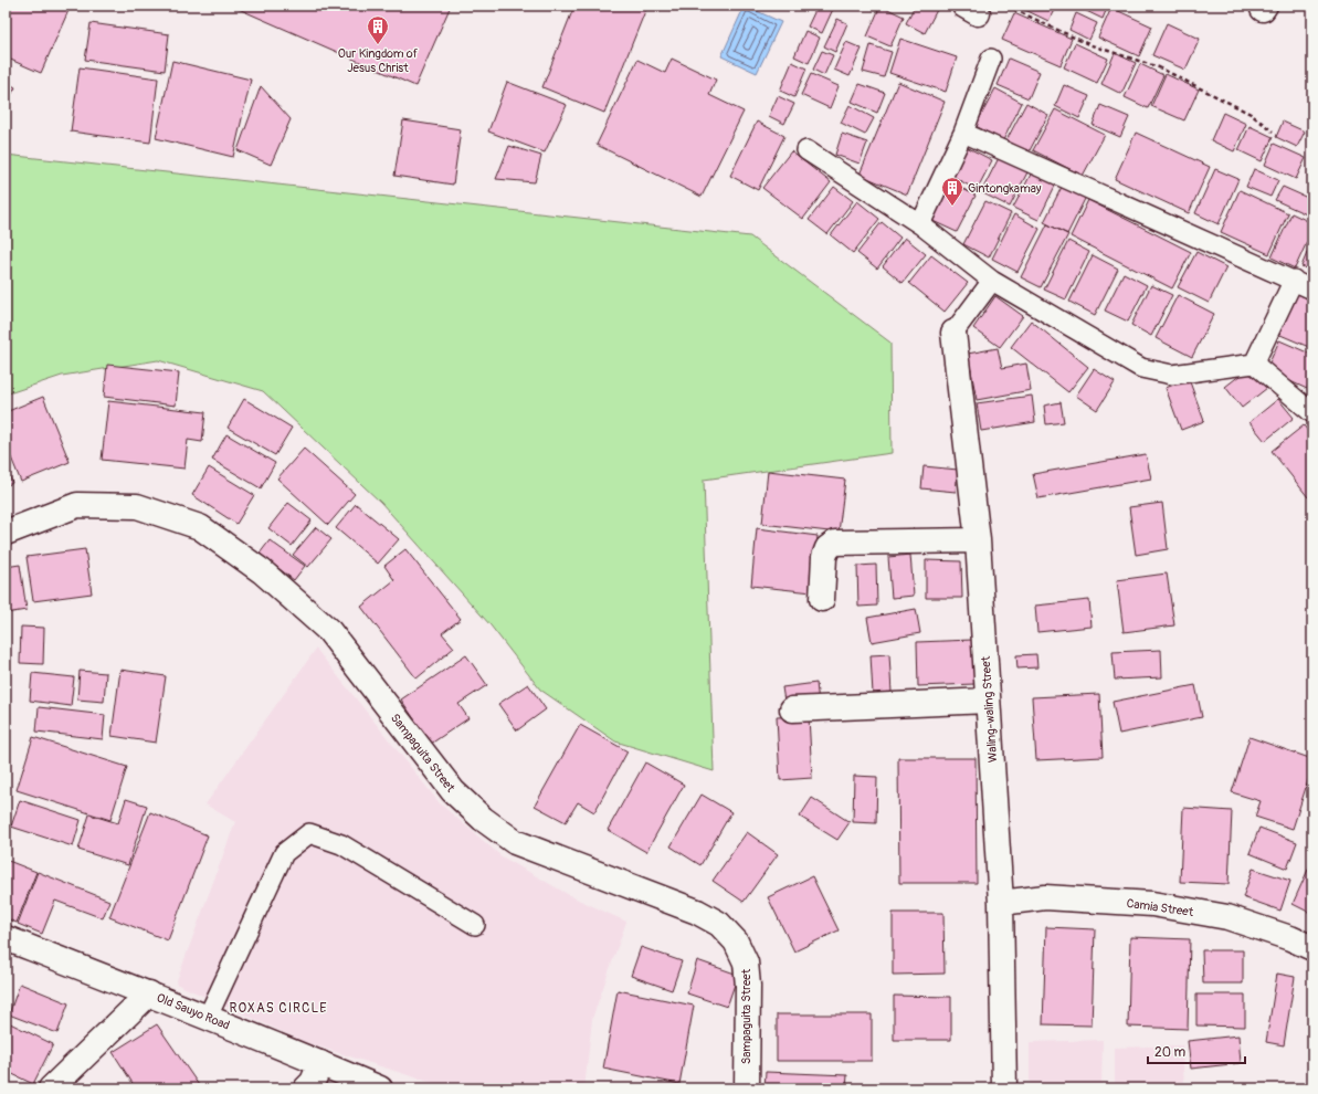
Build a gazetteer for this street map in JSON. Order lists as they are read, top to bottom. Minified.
{"streets":{"street":["Waling-waling Street","Sampaguita Street","Camia Street","Old Sauyo Road"]},"crossings":[["Waling-waling Street","Camia Street"]],"districts":["ROXAS CIRCLE"],"places":{"building":["Our Kingdom of Jesus Christ","Gintongkamay"]},"scale_bar":"20 m"}
